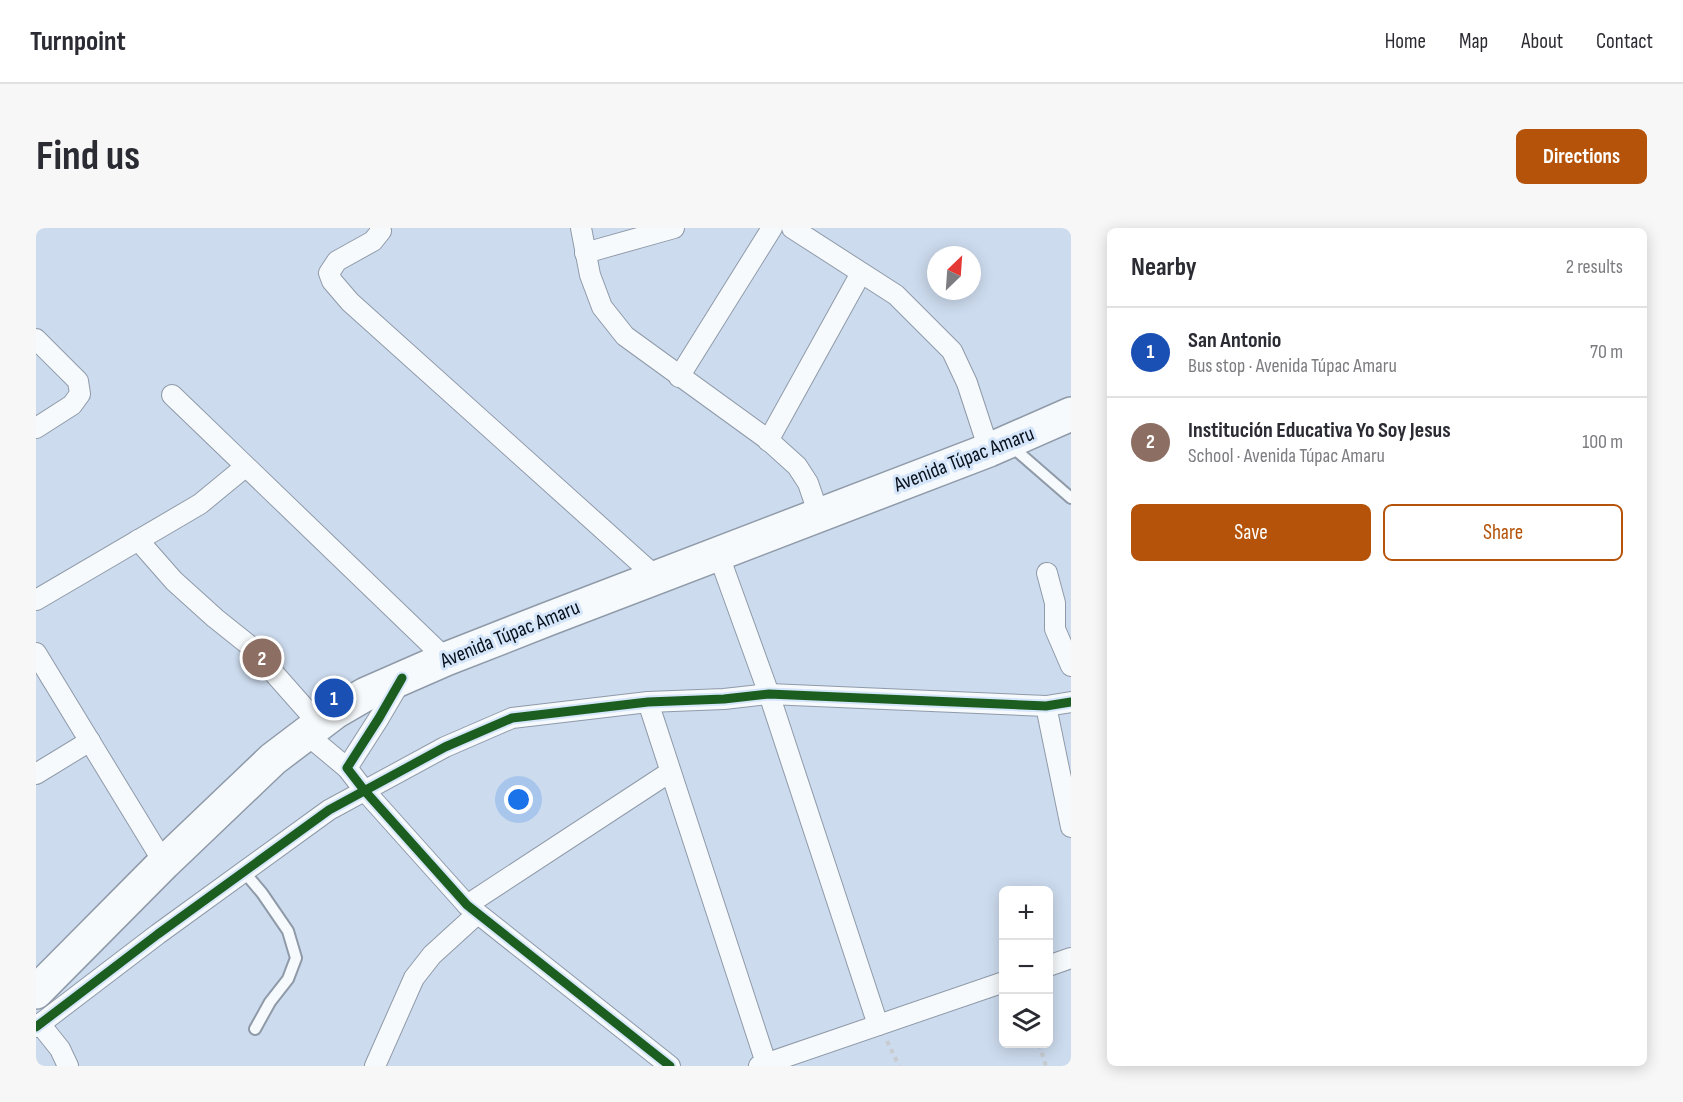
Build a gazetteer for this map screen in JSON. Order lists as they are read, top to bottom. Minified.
{"streets":{"highway":["Avenida Túpac Amaru"]},"north":"top right","page":{"header":"Turnpoint","nav":["Home","Map","About","Contact"],"buttons":["Directions",["Save","Share"]],"title":"Find us","heading":["Nearby","2 results"],"list":[{"mark":"1","name":"San Antonio","note":"Bus stop · Avenida Túpac Amaru","value":"70 m"},{"mark":"2","name":"Institución Educativa Yo Soy Jesus","note":"School · Avenida Túpac Amaru","value":"100 m"}],"pins":["2","1"],"map_buttons":["+","−"]}}
